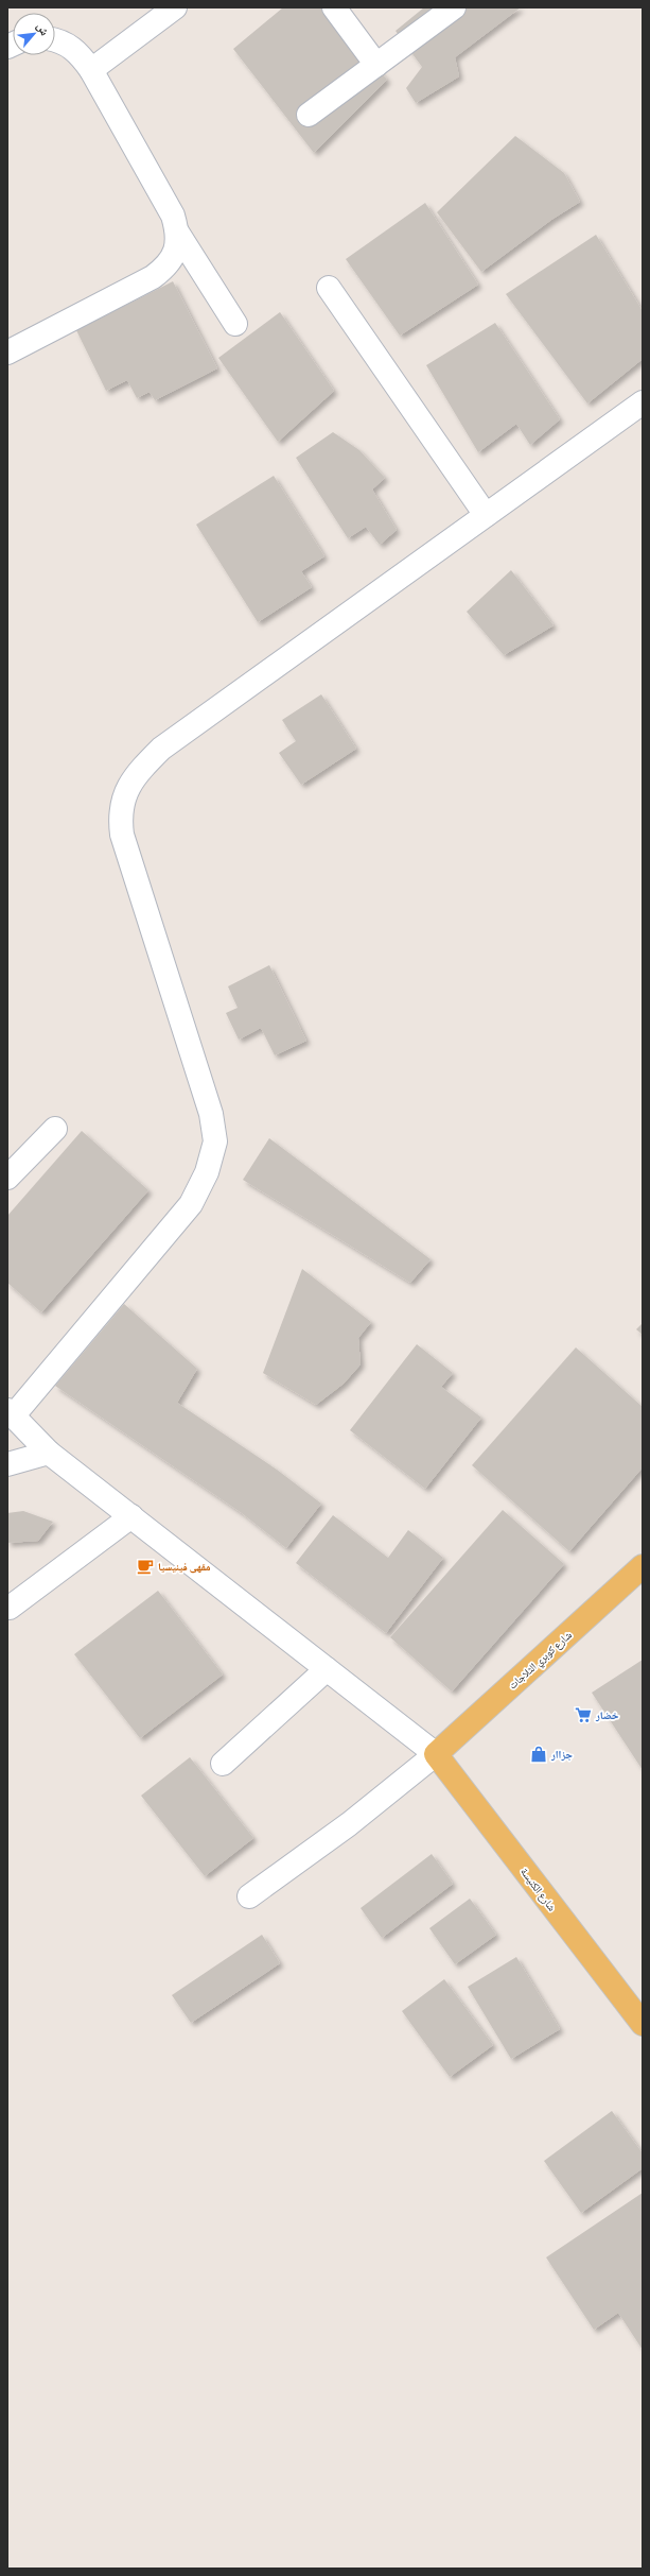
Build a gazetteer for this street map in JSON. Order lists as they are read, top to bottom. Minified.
{"streets":{"main road":["شارع كوبري الثلاجات","شارع الكنيسة"]},"crossings":[["شارع كوبري الثلاجات","شارع الكنيسة"]],"places":{"cafe":["مقهى فينيسيا"],"supermarket":["خضار"],"shop":["جزاار"]},"north":"top right"}
